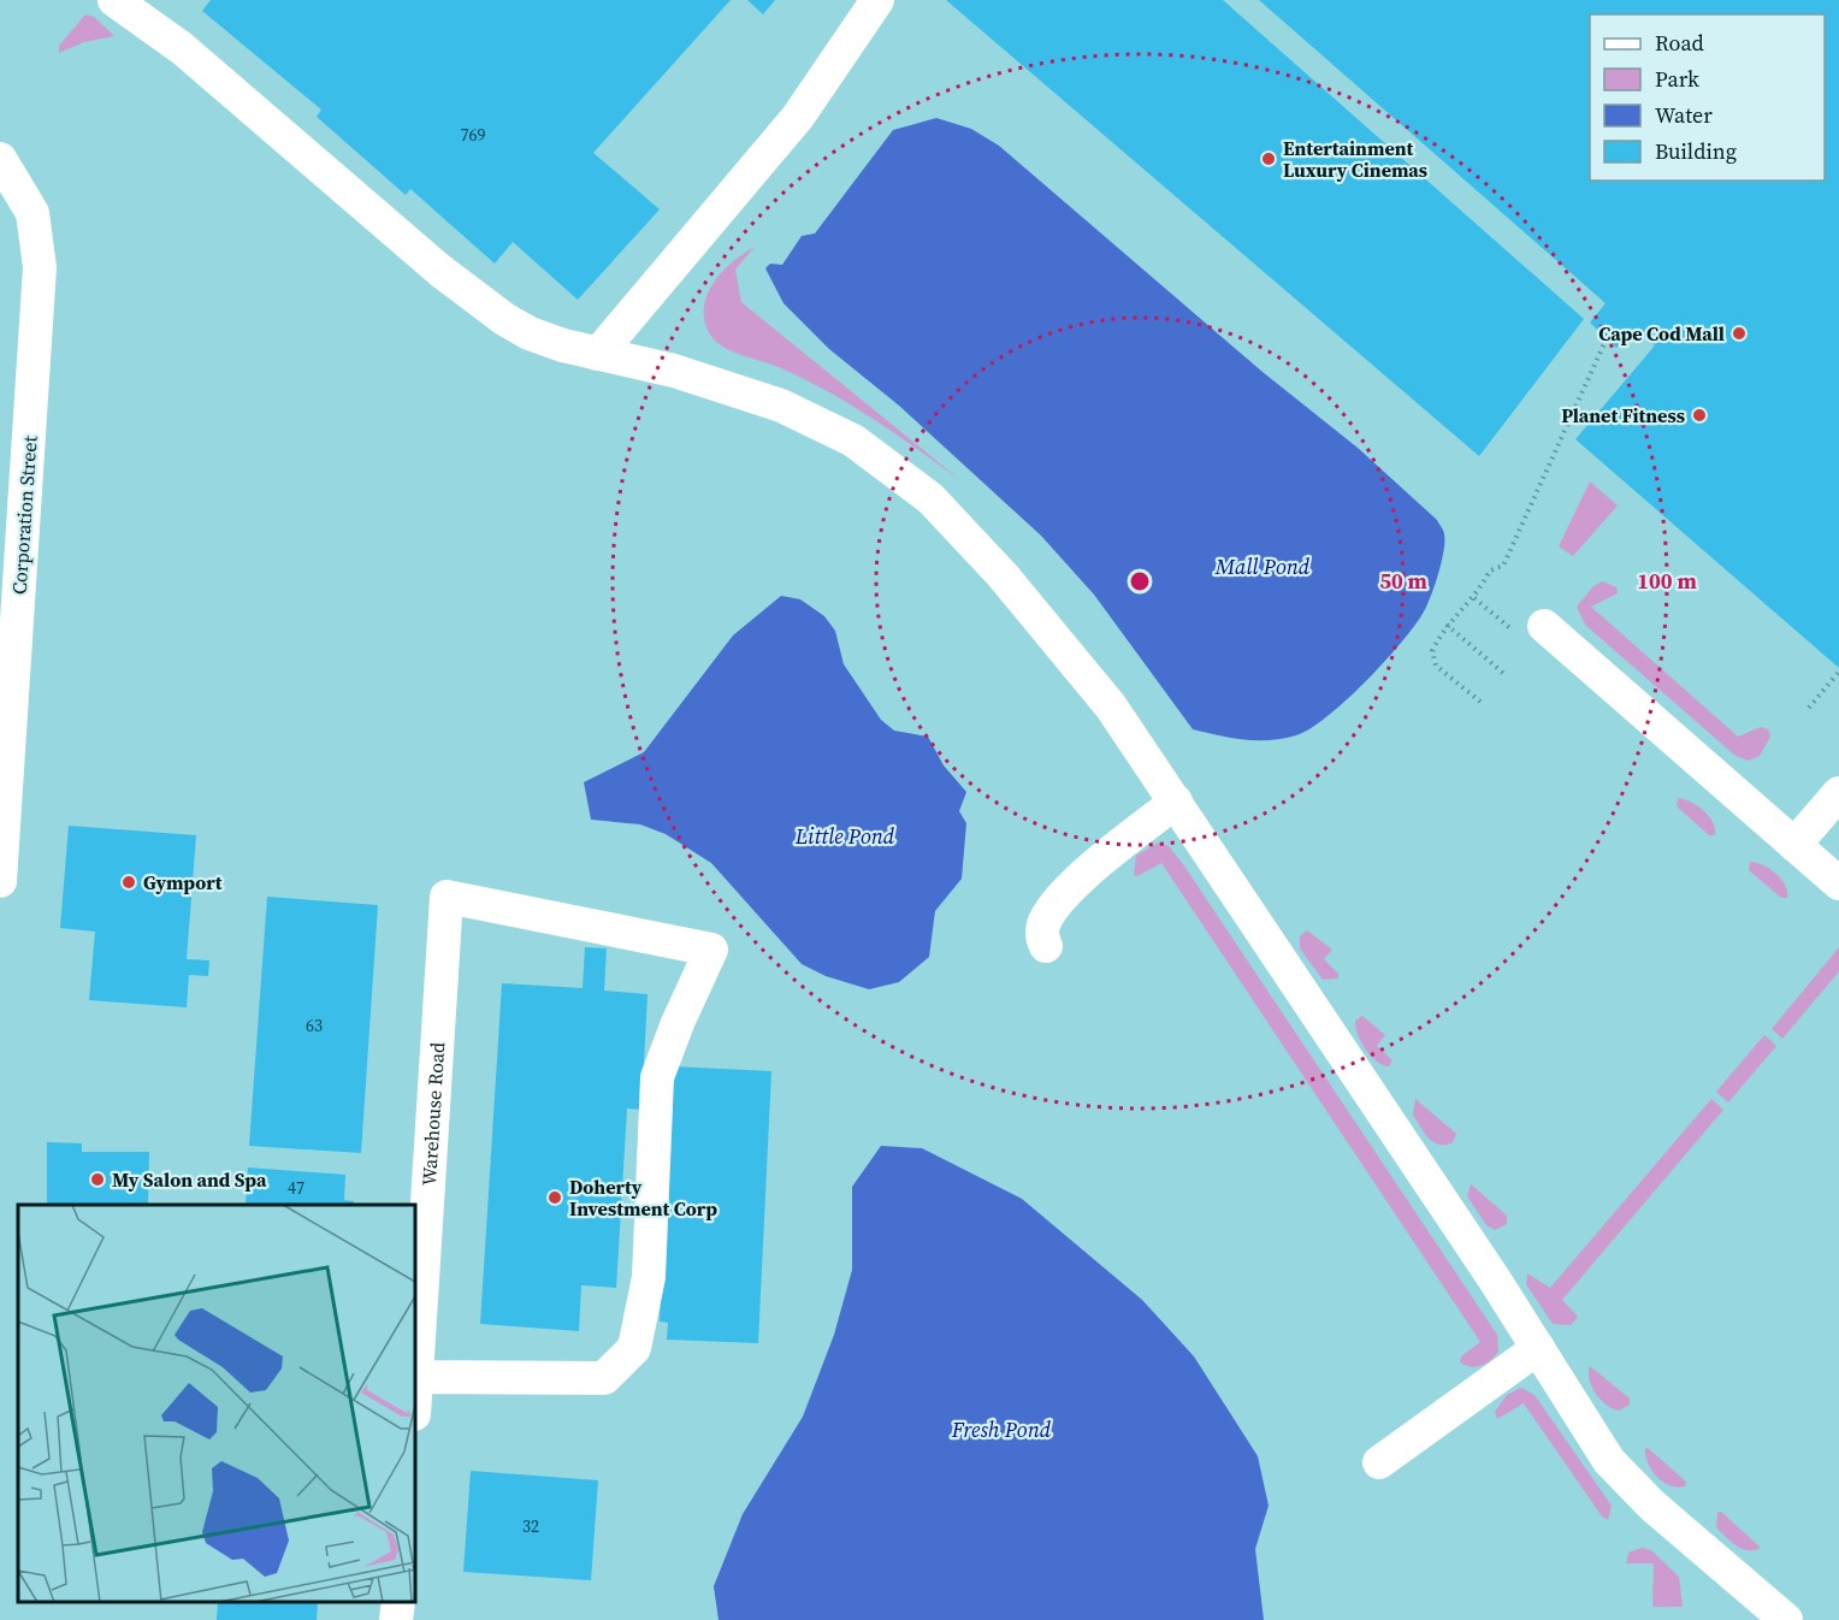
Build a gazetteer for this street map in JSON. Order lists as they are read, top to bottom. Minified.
{"streets":{"street":["Corporation Street","Warehouse Road"]},"water":["Mall Pond","Little Pond","Fresh Pond"],"places":["Entertainment Luxury Cinemas","Cape Cod Mall","Planet Fitness","Gymport","My Salon and Spa","Doherty Investment Corp"],"house_numbers":["769","63","47","32"],"legend":["Road","Park","Water","Building"],"rings":["50 m","100 m"]}
